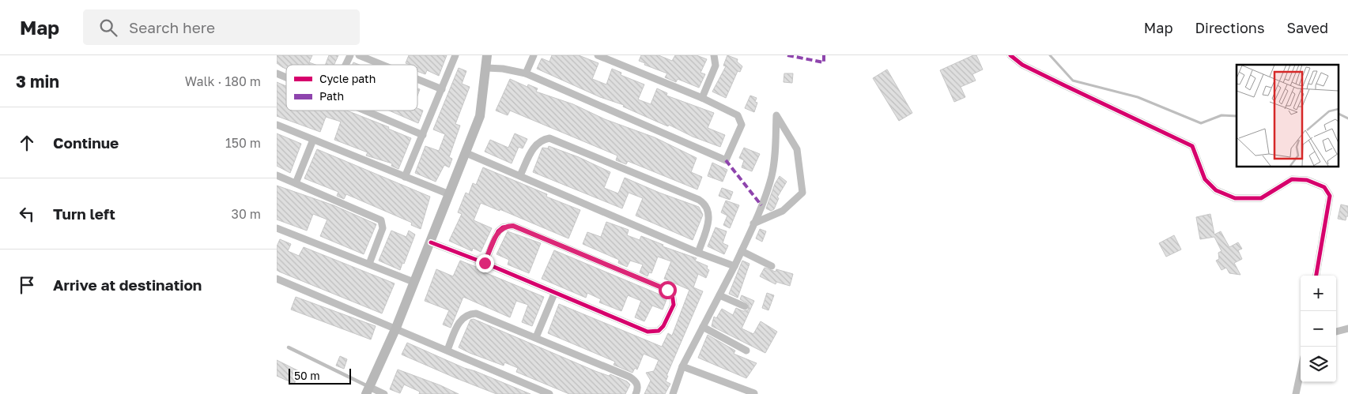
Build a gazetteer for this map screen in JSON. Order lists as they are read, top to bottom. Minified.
{"legend":["Cycle path","Path"],"scale_bar":"50 m","page":{"header":"Map","search":"Search here","nav":["Map","Directions","Saved"],"heading":["3 min","Walk · 180 m"],"list":[["Continue","150 m"],["Turn left","30 m"],"Arrive at destination"],"map_buttons":["+","−"],"scale":"50 m"}}
